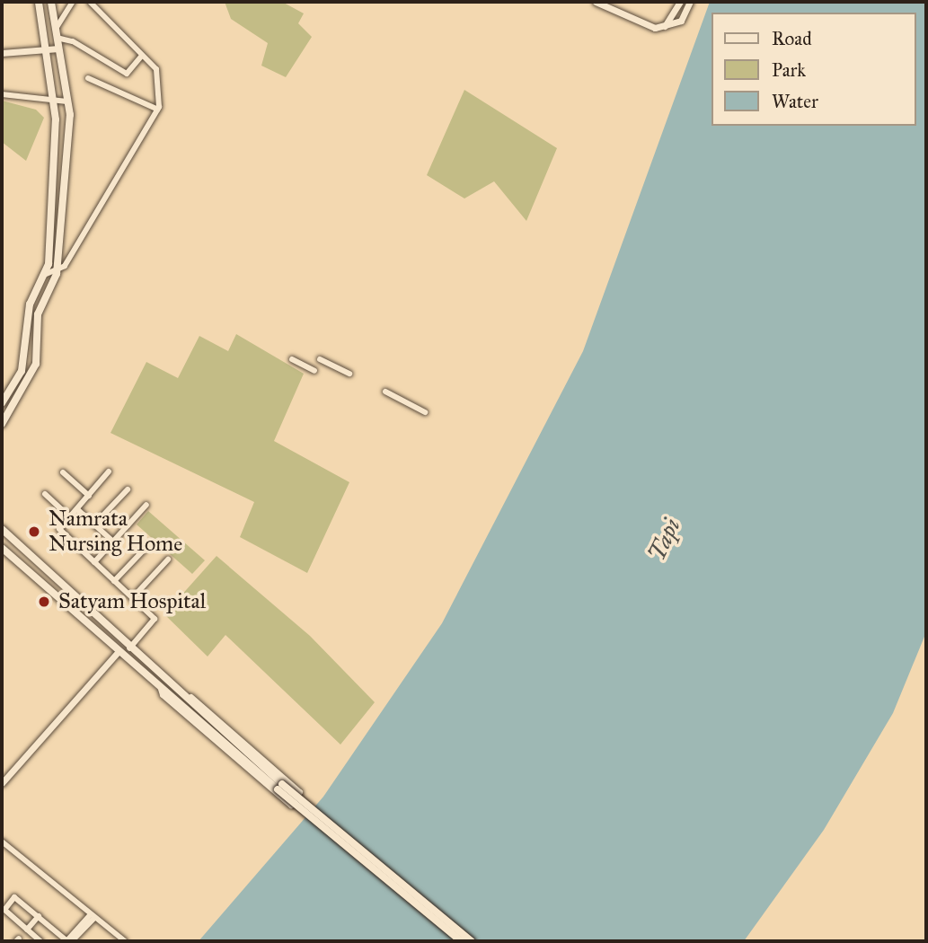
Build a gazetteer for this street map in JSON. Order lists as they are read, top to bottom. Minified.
{"water":["Tapi"],"places":["Namrata Nursing Home","Satyam Hospital"],"legend":["Road","Park","Water"]}
